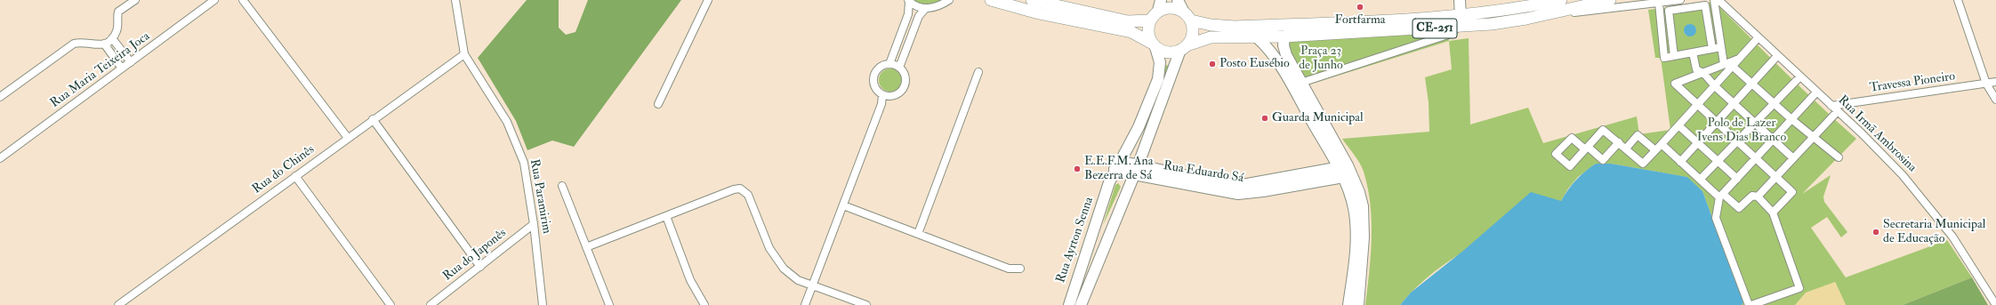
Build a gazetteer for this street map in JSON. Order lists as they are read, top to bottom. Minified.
{"streets":{"main road":["CE-251"],"street":["Rua Maria Teixeira Joca","Travessa Pioneiro","Rua Irmã Ambrosina","Rua do Chinês","Rua Eduardo Sá","Rua Paramirim","Rua Ayrton Senna","Rua do Japonês"]},"crossings":[["CE-251","Rua Ayrton Senna"],["Travessa Pioneiro","Rua Irmã Ambrosina"],["Rua do Chinês","Rua Paramirim"],["Rua Eduardo Sá","Rua Ayrton Senna"],["Rua Paramirim","Rua do Japonês"]],"parks":["Praça 23 de Junho","Polo de Lazer Ivens Dias Branco"],"places":["Fortfarma","Posto Eusébio","Guarda Municipal","E.E.F.M. Ana Bezerra de Sá","Secretaria Municipal de Educação"]}
